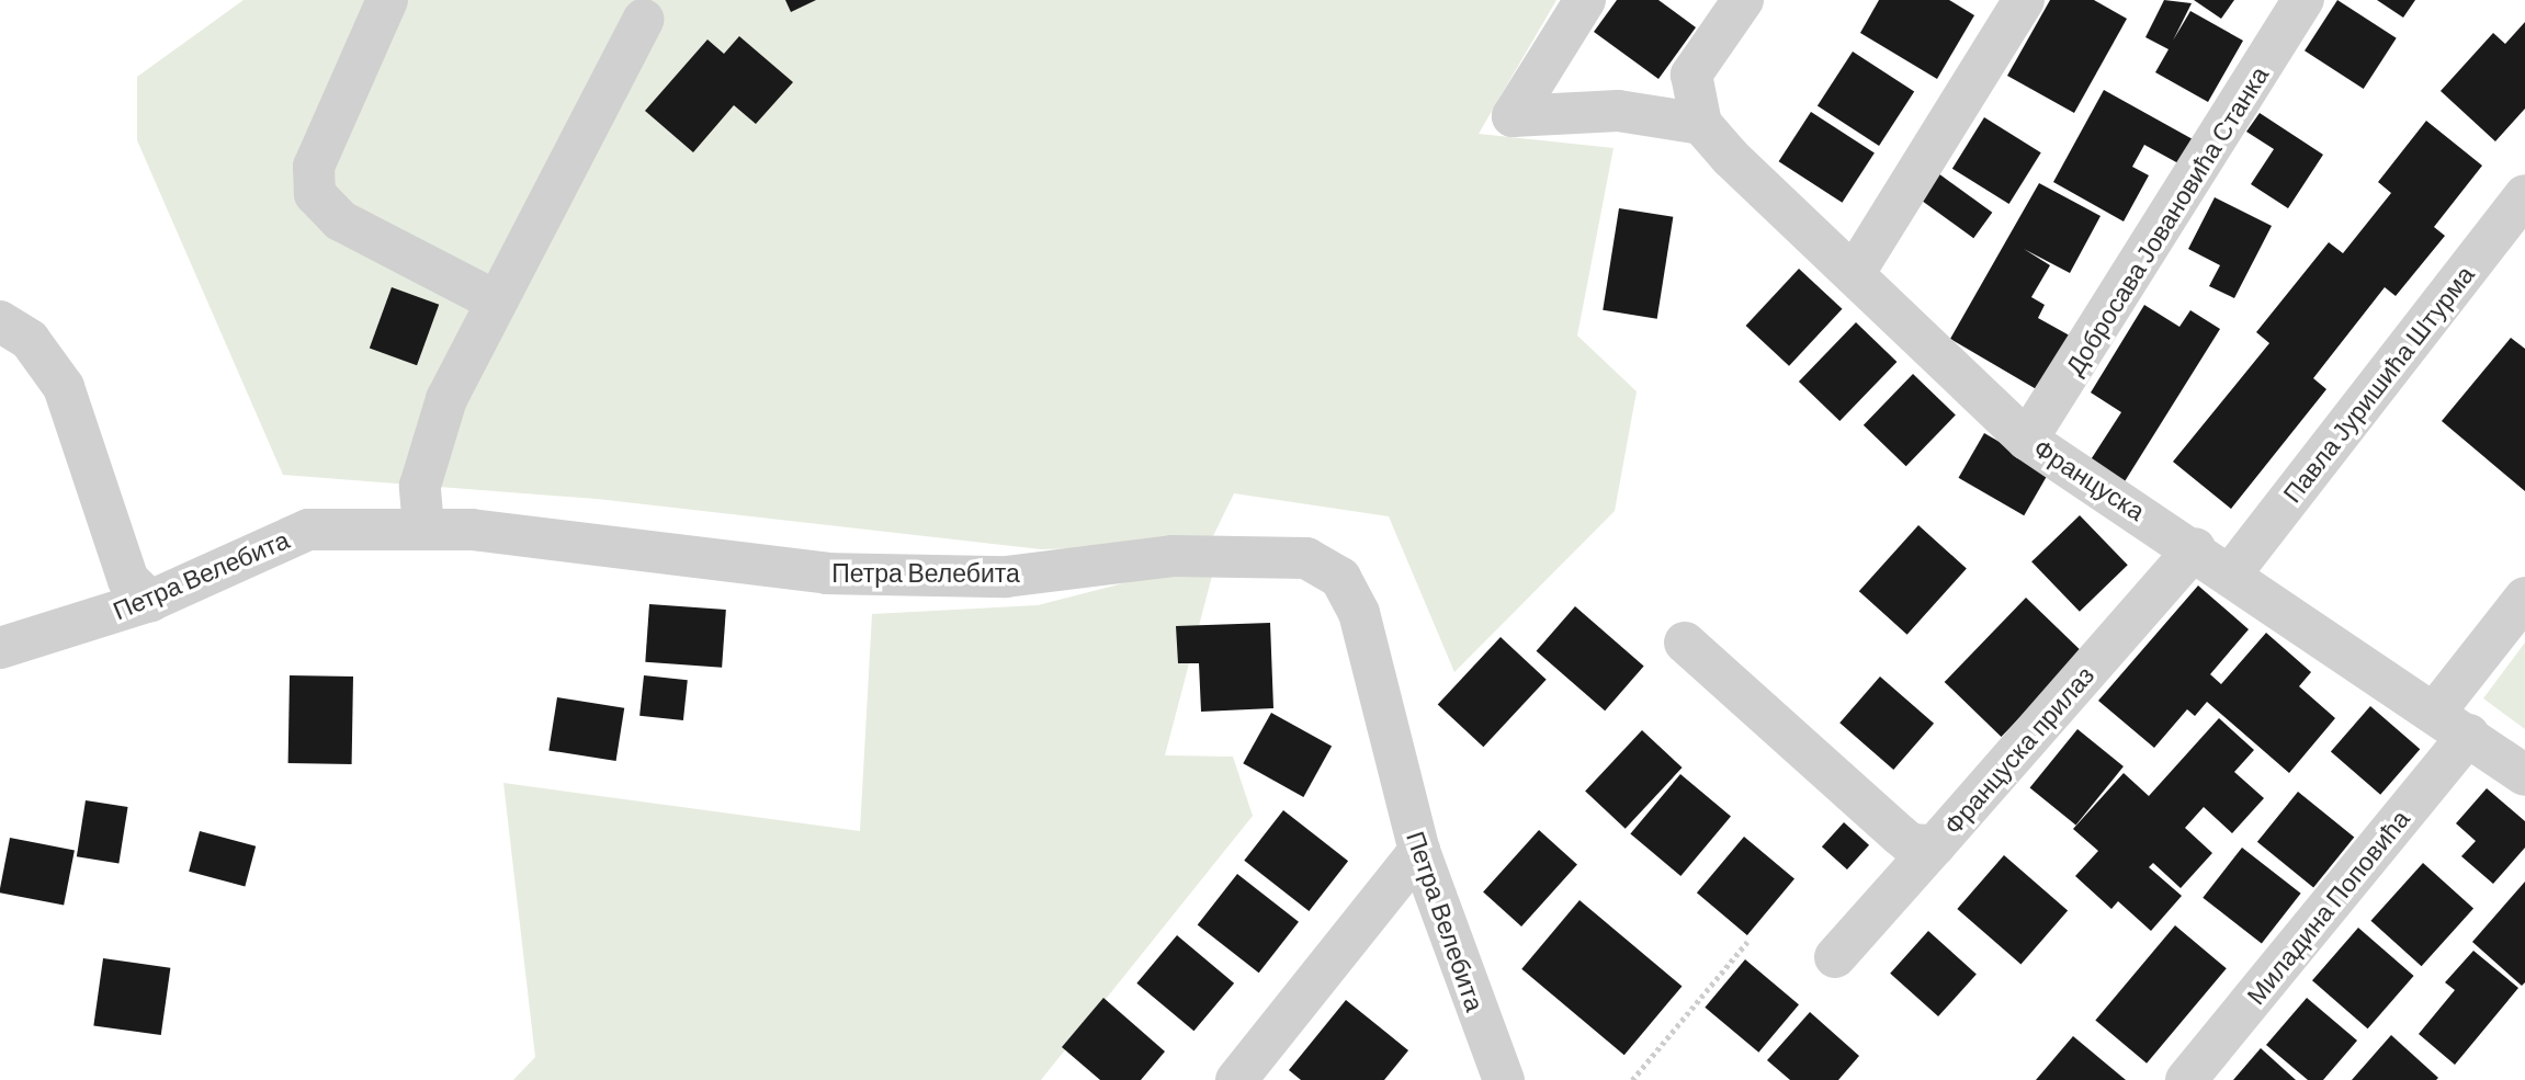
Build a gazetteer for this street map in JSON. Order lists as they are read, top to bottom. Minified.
{"streets":{"street":["Добросава Јовановића Станка","Павла Јуришића Штурма","Француска","Петра Велебита","Француска прилаз","Миладина Поповића"]},"crossings":[["Добросава Јовановића Станка","Француска"],["Павла Јуришића Штурма","Француска"],["Француска","Француска прилаз"],["Француска","Миладина Поповића"]]}
